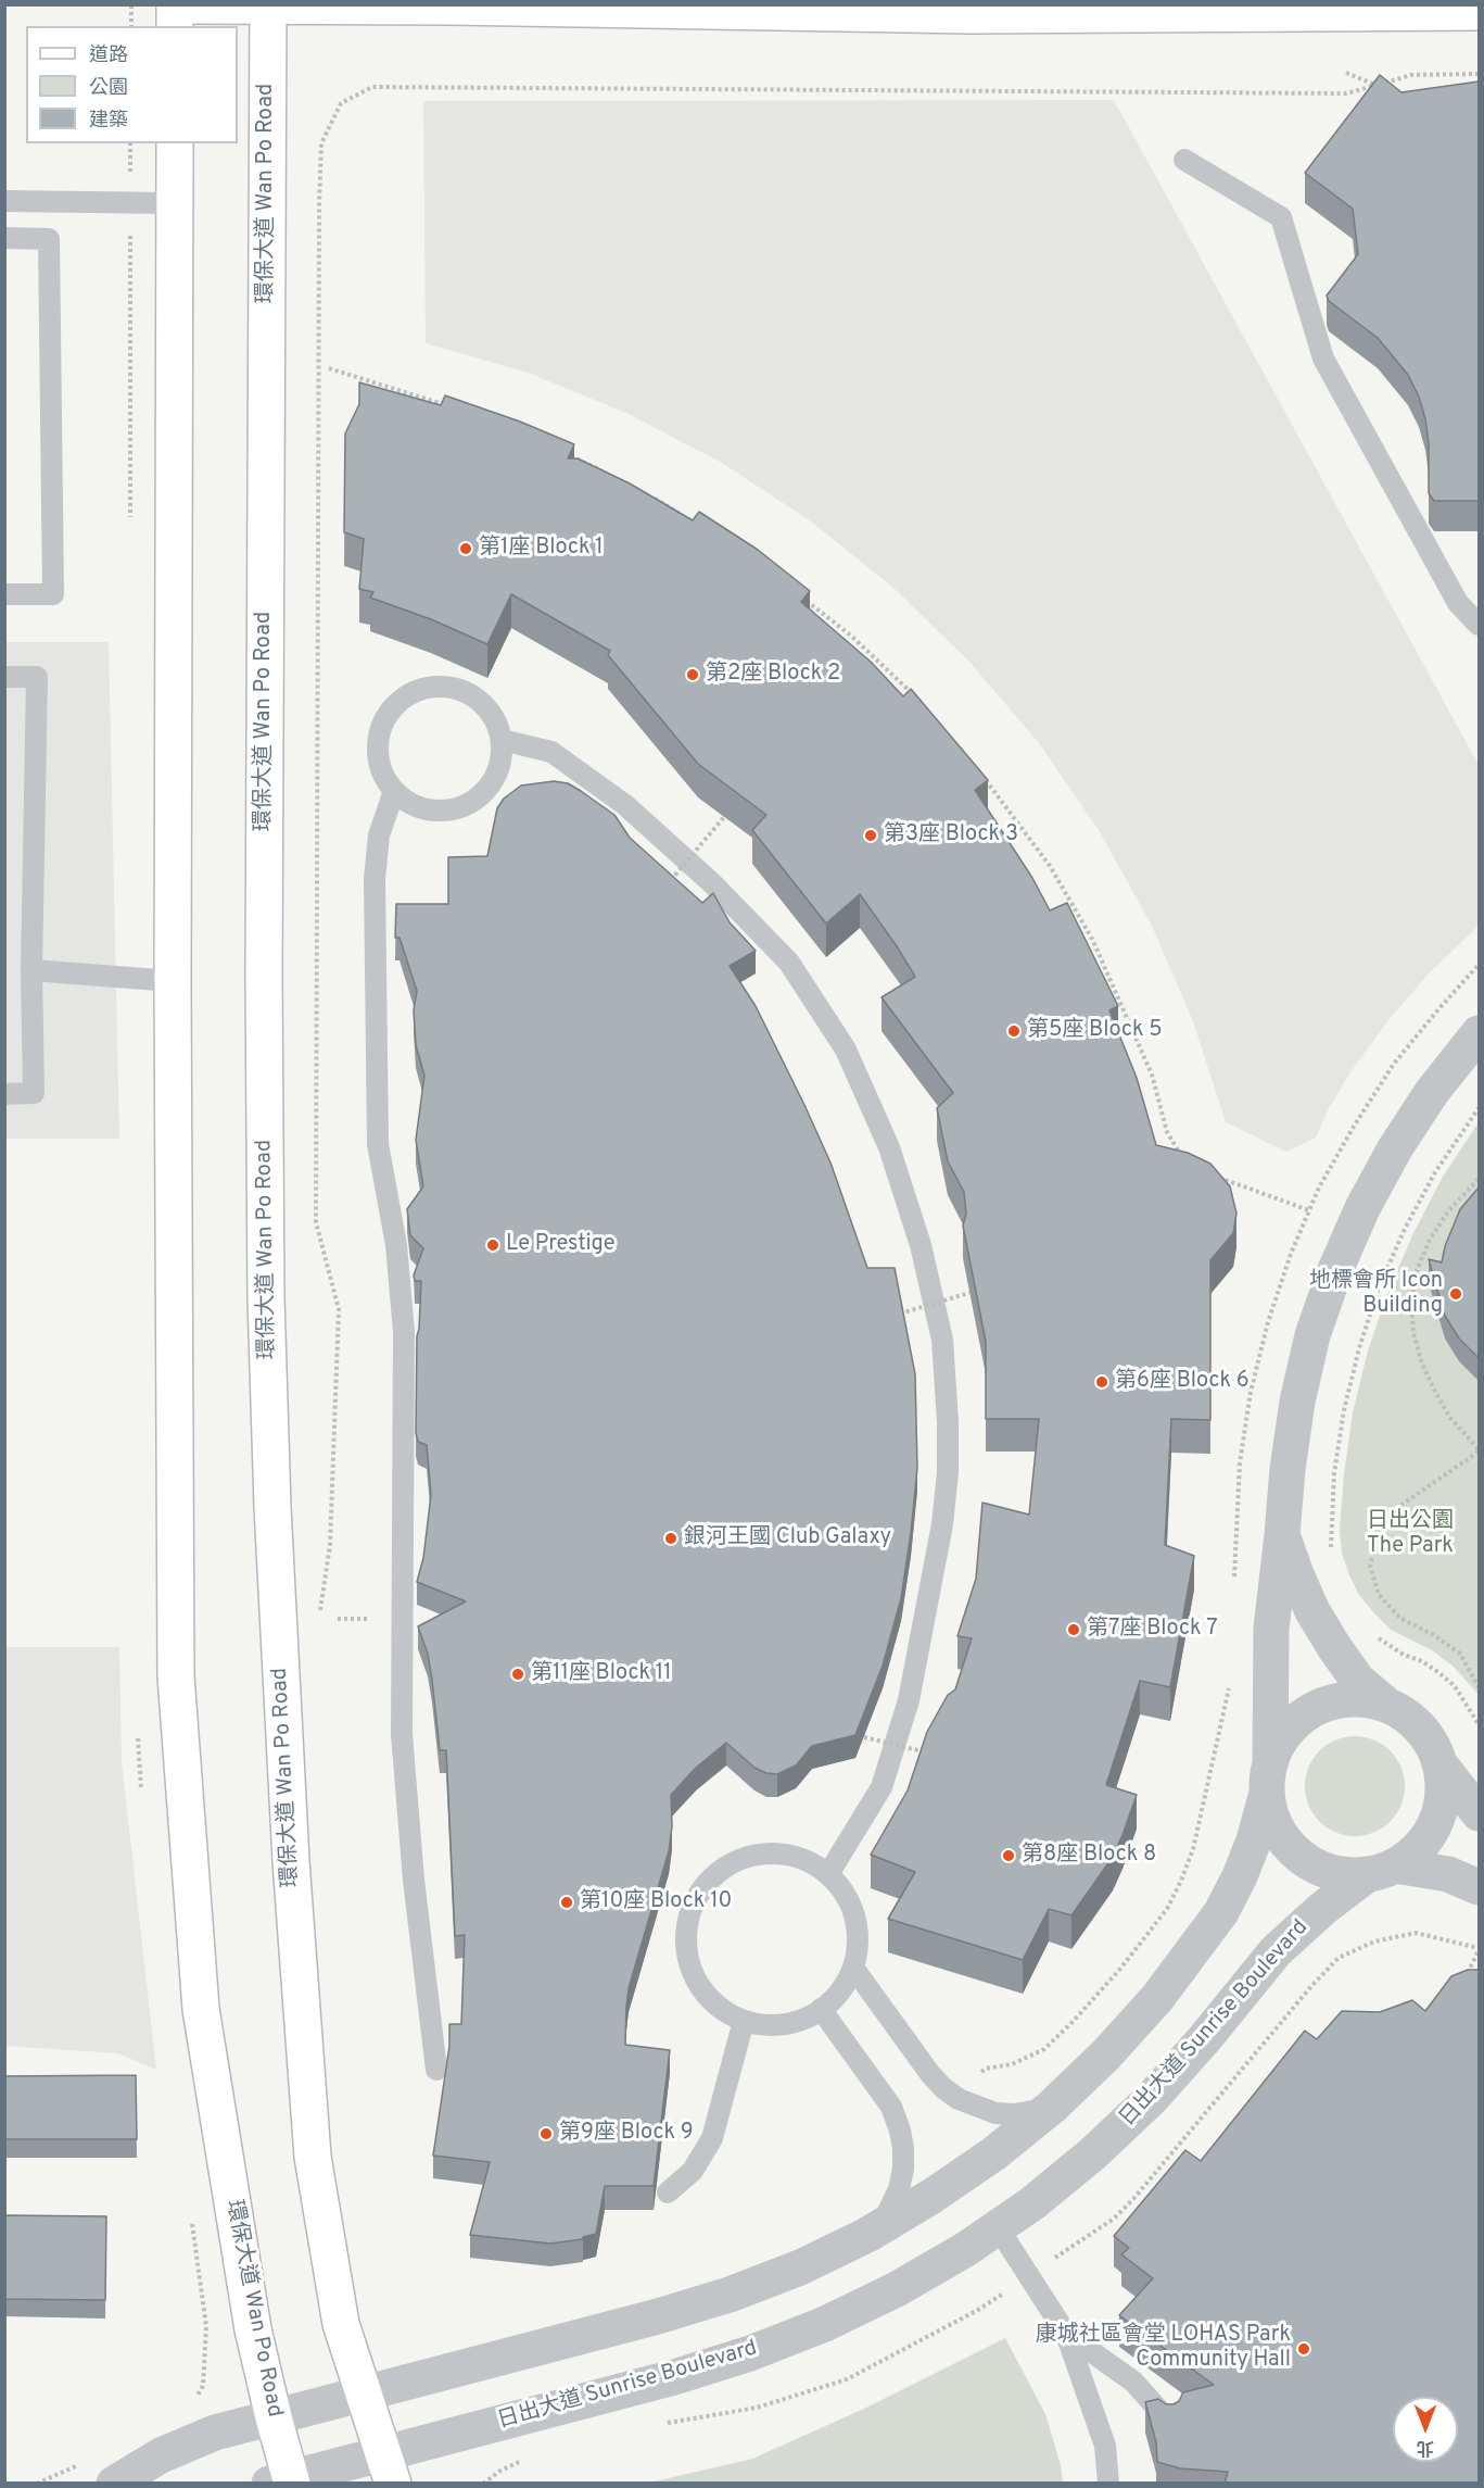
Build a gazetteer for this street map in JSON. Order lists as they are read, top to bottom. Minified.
{"streets":{"main road":["環保大道 Wan Po Road"],"street":["日出大道 Sunrise Boulevard"]},"crossings":[["環保大道 Wan Po Road","日出大道 Sunrise Boulevard"]],"parks":["日出公園 The Park"],"places":["第1座 Block 1","第2座 Block 2","第3座 Block 3","第5座 Block 5","Le Prestige","地標會所 Icon Building","第6座 Block 6","銀河王國 Club Galaxy","第7座 Block 7","第11座 Block 11","第8座 Block 8","第10座 Block 10","第9座 Block 9","康城社區會堂 LOHAS Park Community Hall"],"legend":["道路","公園","建築"],"north":"bottom"}
